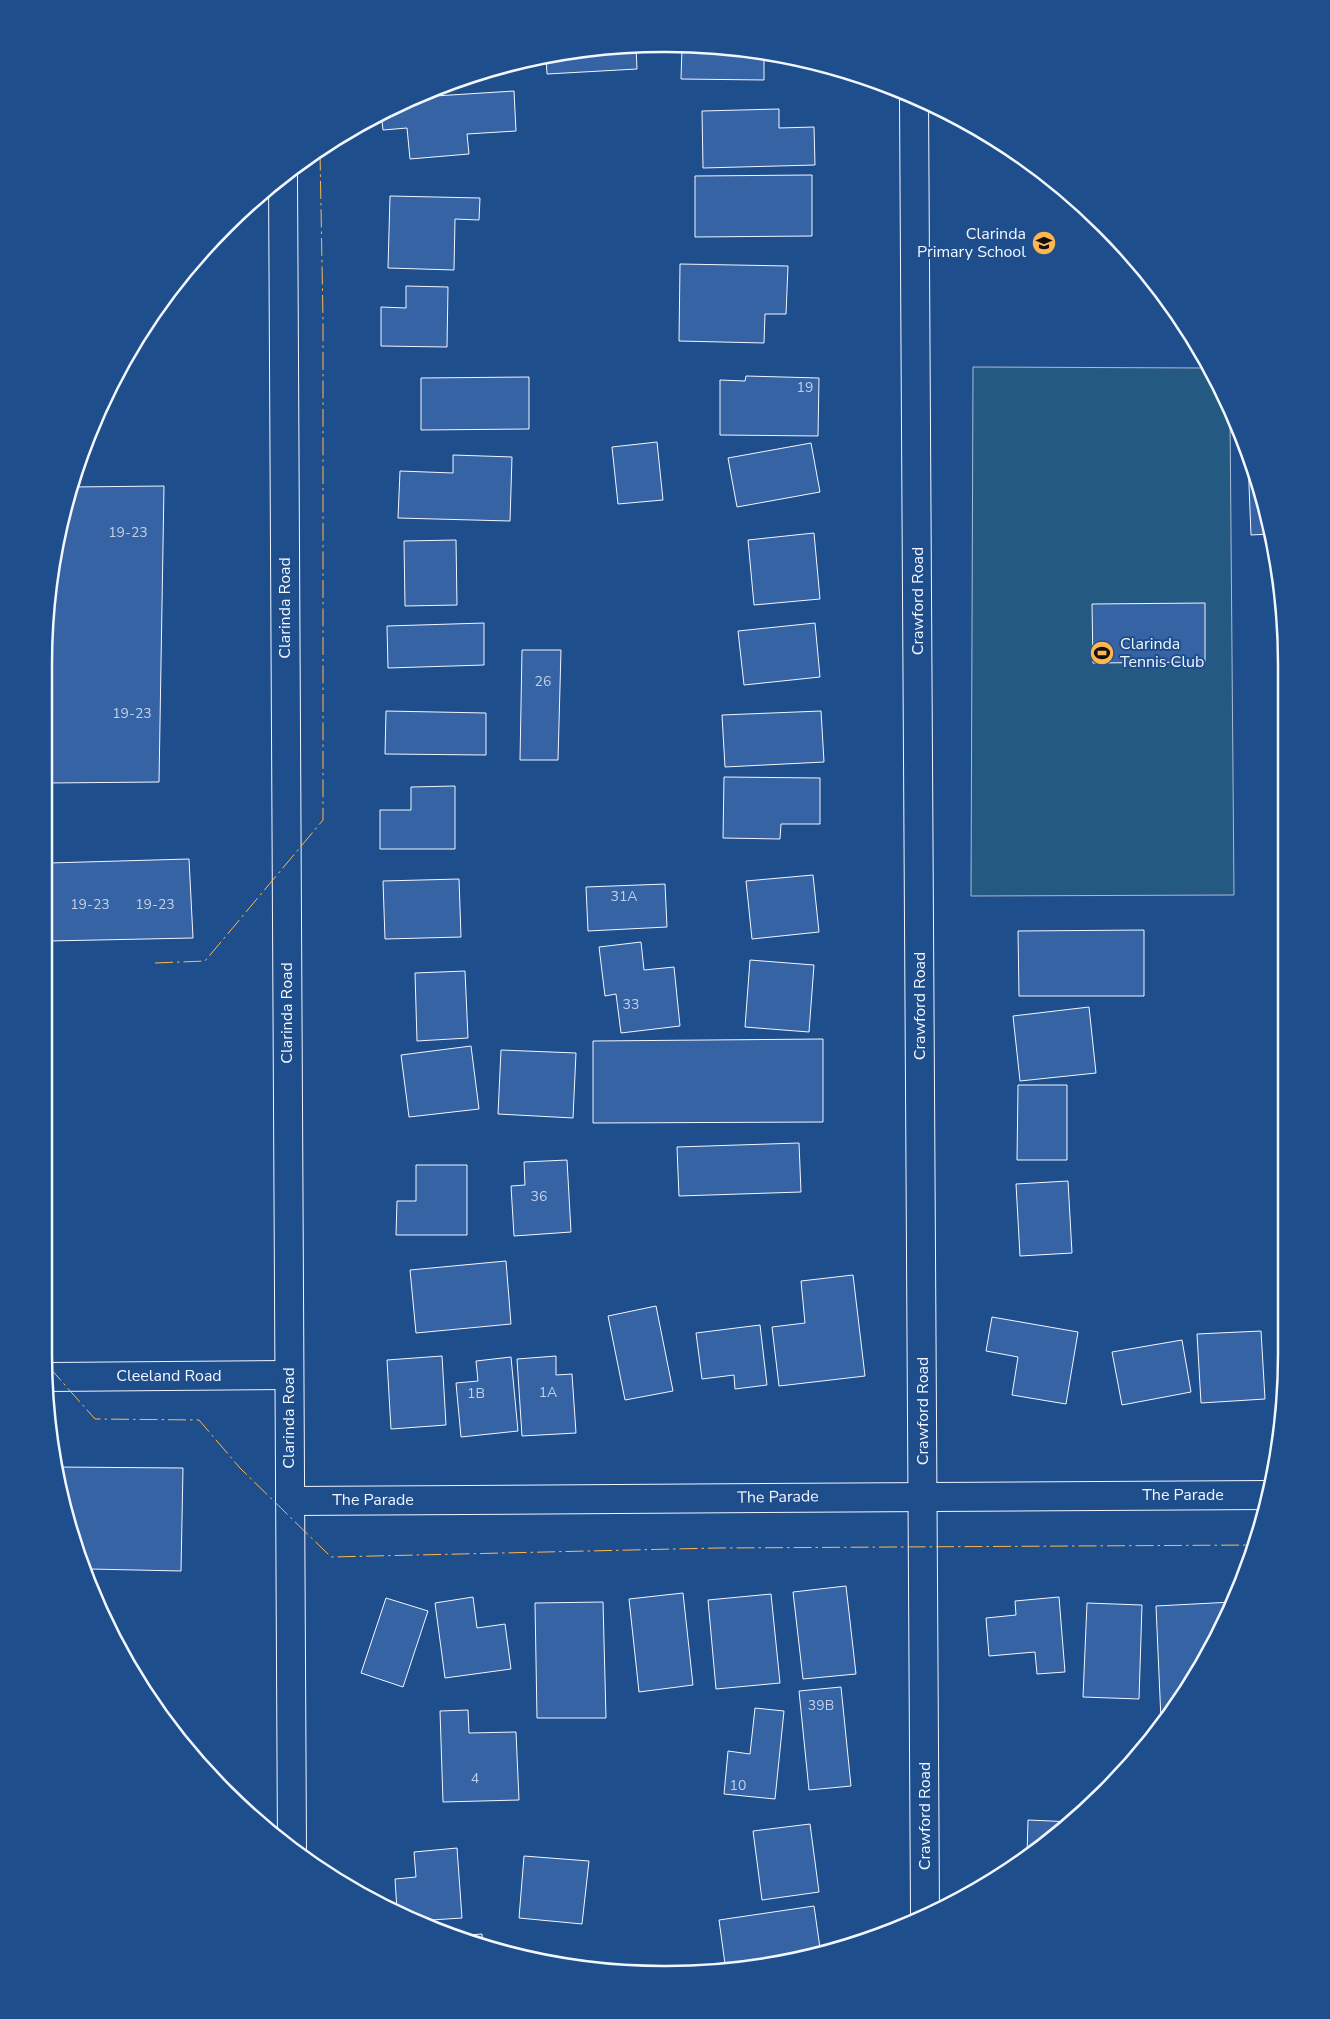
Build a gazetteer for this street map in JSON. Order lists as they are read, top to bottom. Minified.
{"streets":{"street":["Crawford Road","Clarinda Road","Cleeland Road","The Parade"]},"crossings":[["Crawford Road","The Parade"],["Clarinda Road","Cleeland Road"],["Clarinda Road","The Parade"]],"places":{"school or university":["Clarinda Primary School"],"sports":["Clarinda Tennis Club"]},"house_numbers":["19","19-23","26","19-23","31A","19-23","19-23","33","36","1A","1B","39B","4","10"]}
